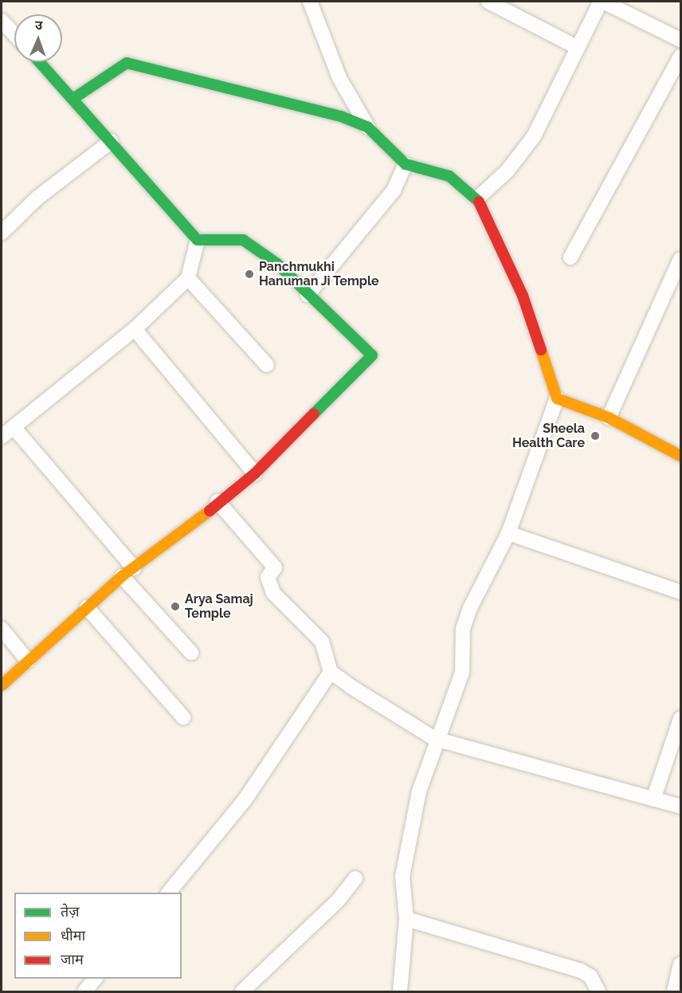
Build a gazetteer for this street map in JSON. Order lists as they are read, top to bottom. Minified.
{"places":["Panchmukhi Hanuman Ji Temple","Sheela Health Care","Arya Samaj Temple"],"legend":["तेज़","धीमा","जाम"],"north":"top"}
